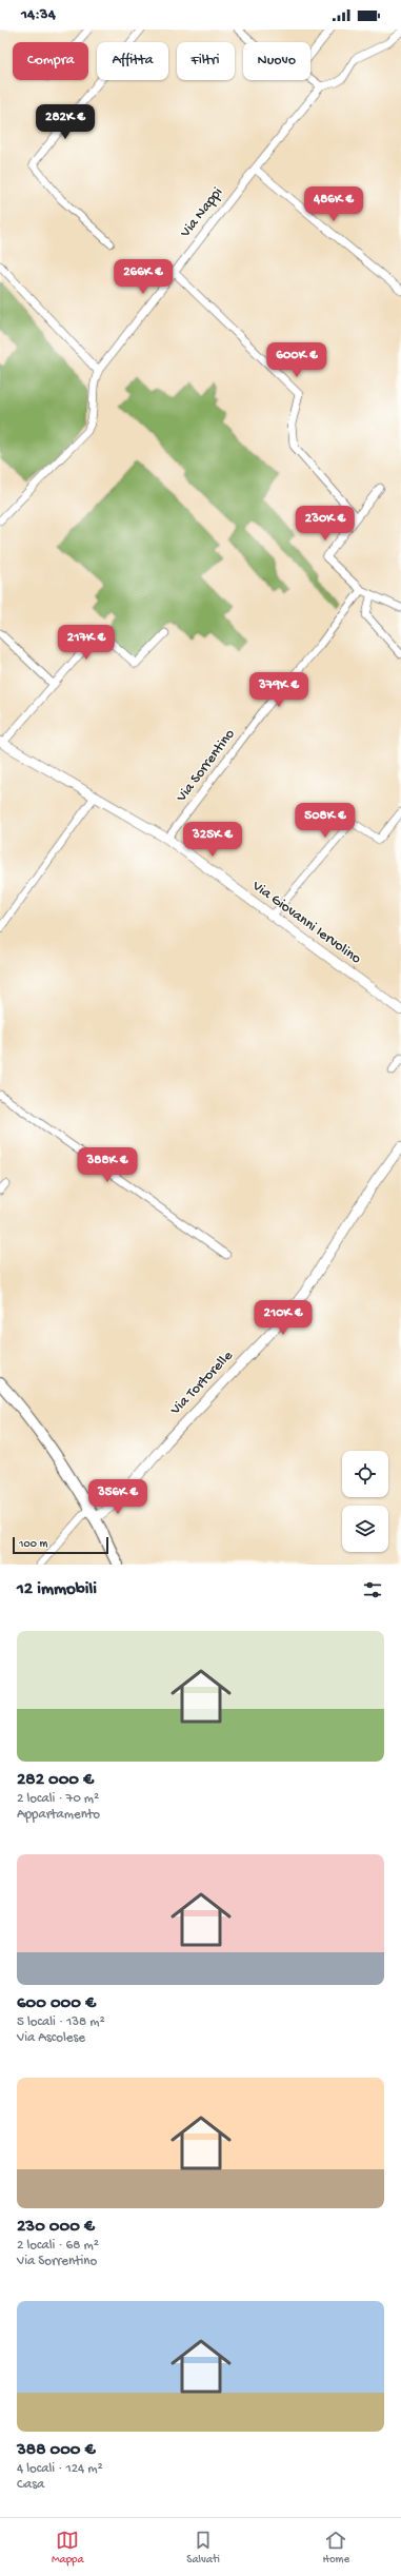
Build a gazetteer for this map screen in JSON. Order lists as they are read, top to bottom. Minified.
{"streets":{"street":["Via Nappi","Via Sorrentino","Via Giovanni Iervolino","Via Tortorelle"]},"crossings":[["Via Sorrentino","Via Giovanni Iervolino"]],"scale_bar":"100 m","page":{"status":"14:34","chip":["Compra","Affitta","Filtri","Nuovo"],"price":["282K €","486K €","266K €","600K €","230K €","217K €","379K €","508K €","325K €","388K €","210K €","356K €"],"scale":"100 m","heading":"12 immobili","list":[{"name":"282 000 €","note":"2 locali · 70 m² · Appartamento"},{"name":"600 000 €","note":"5 locali · 138 m² · Via Ascolese"},{"name":"230 000 €","note":"2 locali · 68 m² · Via Sorrentino"},{"name":"388 000 €","note":"4 locali · 124 m² · Casa"}],"tabs":["Mappa","Salvati","Home"]}}
